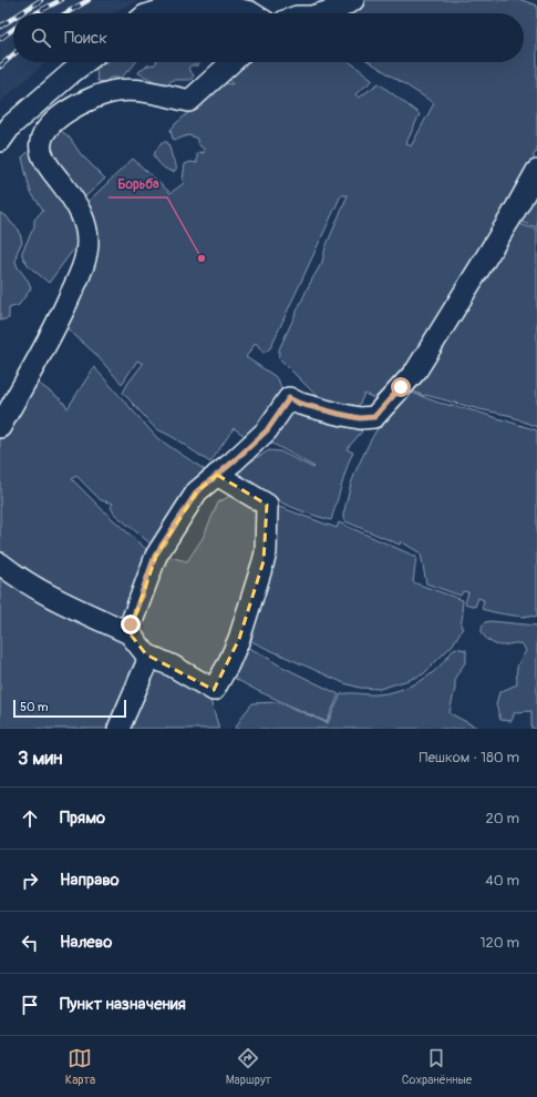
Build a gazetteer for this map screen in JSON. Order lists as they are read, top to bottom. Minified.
{"places":["Борьба"],"scale_bar":"50 m","page":{"search":"Поиск","scale":"50 m","heading":["3 мин","Пешком · 180 m"],"list":[["Прямо","20 m"],["Направо","40 m"],["Налево","120 m"],"Пункт назначения"],"nav":["Карта","Маршрут","Сохранённые"]}}
